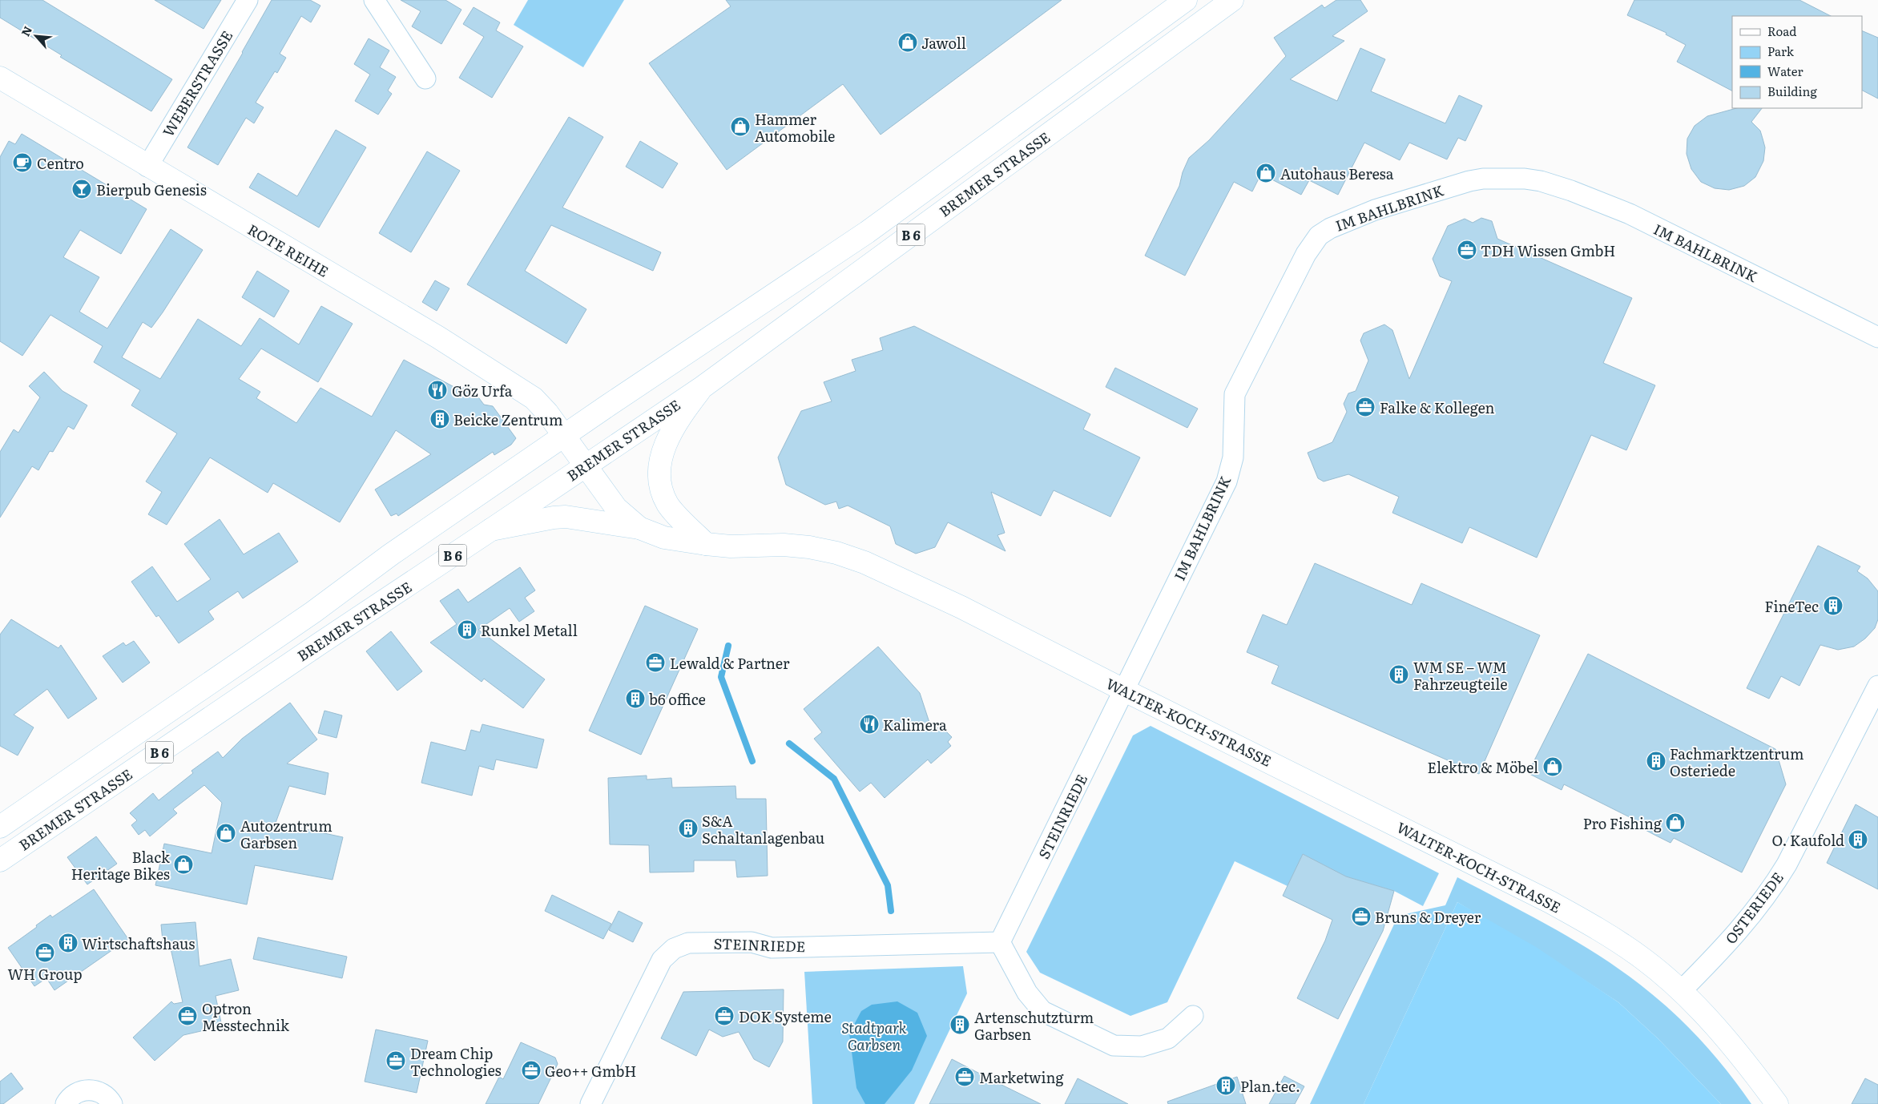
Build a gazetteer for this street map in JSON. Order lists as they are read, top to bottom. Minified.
{"streets":{"main road":["BREMER STRASSE","B 6","ROTE REIHE","WALTER-KOCH-STRASSE"],"street":["WEBERSTRASSE","IM BAHLBRINK","STEINRIEDE","OSTERIEDE"]},"crossings":[["WEBERSTRASSE","ROTE REIHE"],["BREMER STRASSE","ROTE REIHE"],["BREMER STRASSE","WALTER-KOCH-STRASSE"],["IM BAHLBRINK","WALTER-KOCH-STRASSE"],["IM BAHLBRINK","STEINRIEDE"],["ROTE REIHE","WALTER-KOCH-STRASSE"],["WALTER-KOCH-STRASSE","STEINRIEDE"],["WALTER-KOCH-STRASSE","OSTERIEDE"]],"parks":["Stadtpark Garbsen"],"places":{"shop":["Jawoll","Hammer Automobile","Autohaus Beresa","Elektro & Möbel","Pro Fishing","Autozentrum Garbsen","Black Heritage Bikes"],"cafe":["Centro"],"bar":["Bierpub Genesis"],"office":["TDH Wissen GmbH","Falke & Kollegen","Lewald & Partner","Bruns & Dreyer","WH Group","Optron Messtechnik","DOK Systeme","Dream Chip Technologies","Geo++ GmbH","Marketwing"],"restaurant":["Göz Urfa","Kalimera"],"building":["Beicke Zentrum","FineTec","Runkel Metall","WM SE – WM Fahrzeugteile","b6 office","Fachmarktzentrum Osteriede","S&A Schaltanlagenbau","O. Kaufold","Wirtschaftshaus","Artenschutzturm Garbsen","Plan.tec."]},"legend":["Road","Park","Water","Building"],"north":"top left"}
